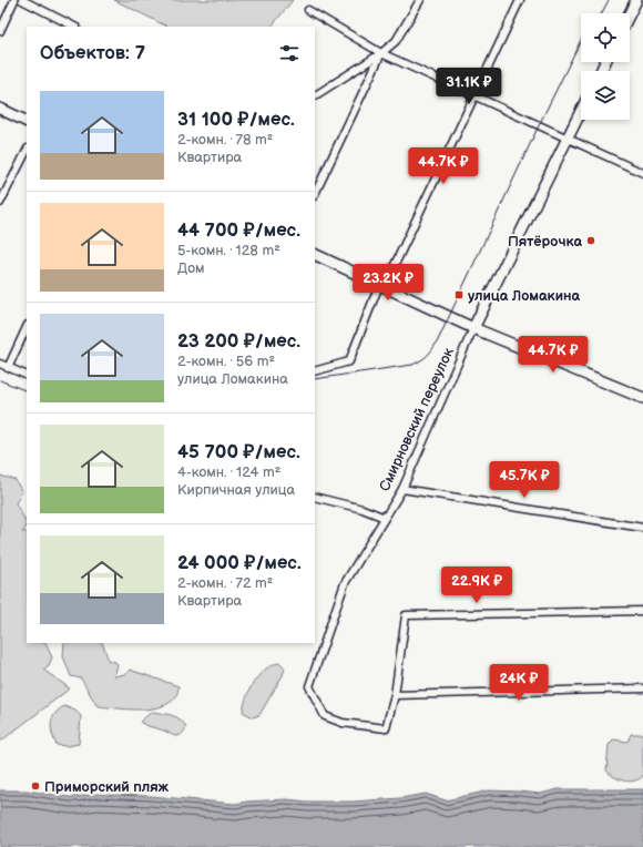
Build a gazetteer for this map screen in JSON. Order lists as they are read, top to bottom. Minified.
{"streets":{"main road":["Смирновский переулок"]},"places":{"other":["Пятёрочка","Приморский пляж"],"transit":["улица Ломакина"]},"page":{"heading":"Объектов: 7","price":["31.1K ₽","44.7K ₽","23.2K ₽","44.7K ₽","45.7K ₽","22.9K ₽","24K ₽"],"list":[{"name":"31 100 ₽/мес.","note":"2-комн. · 78 m² · Квартира"},{"name":"44 700 ₽/мес.","note":"5-комн. · 128 m² · Дом"},{"name":"23 200 ₽/мес.","note":"2-комн. · 56 m² · улица Ломакина"},{"name":"45 700 ₽/мес.","note":"4-комн. · 124 m² · Кирпичная улица"},{"name":"24 000 ₽/мес.","note":"2-комн. · 72 m² · Квартира"}]}}
